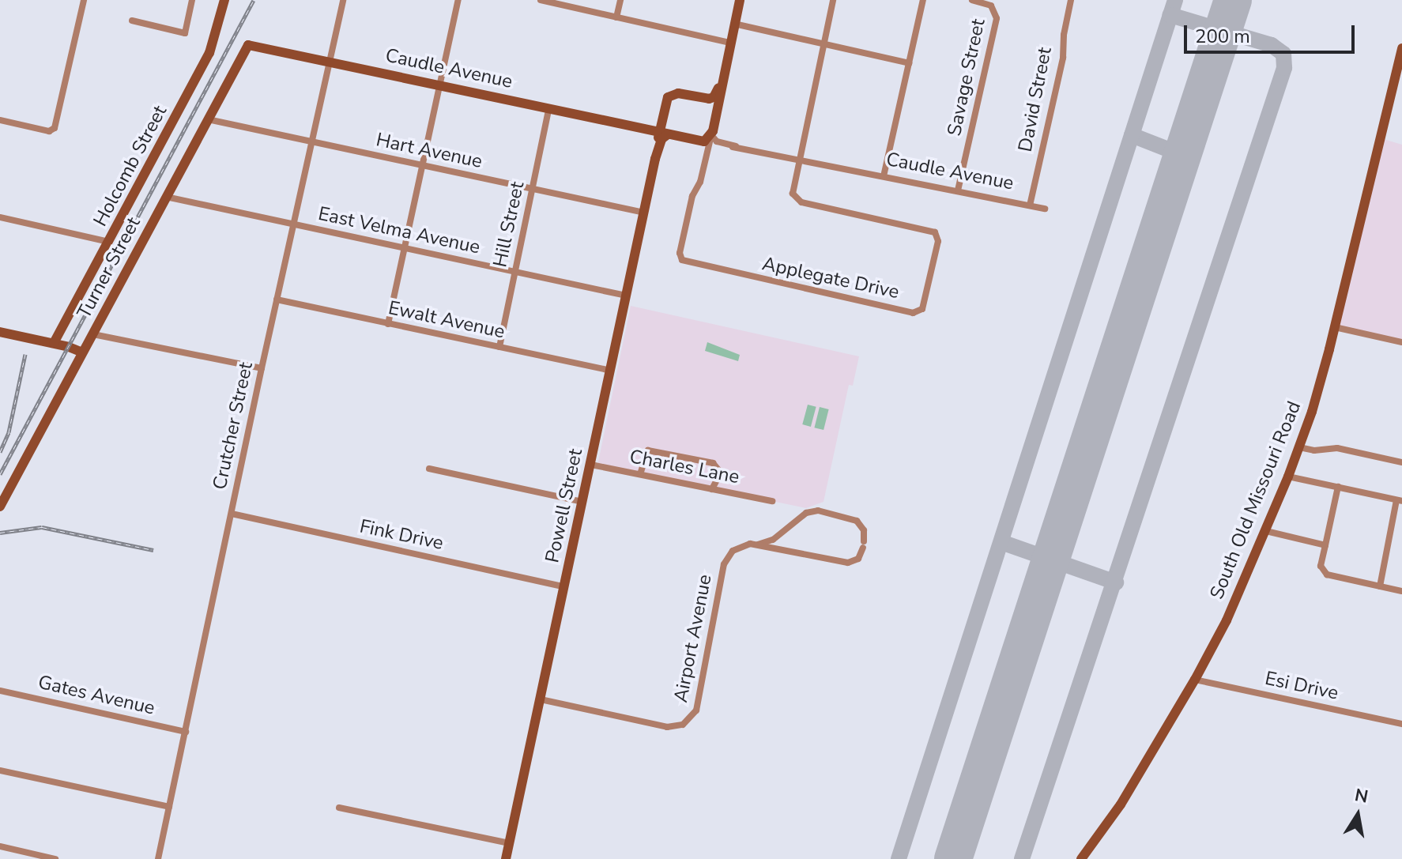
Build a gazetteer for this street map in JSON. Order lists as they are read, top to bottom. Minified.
{"streets":{"street":["Caudle Avenue","Savage Street","David Street","Hart Avenue","Holcomb Street","Hill Street","East Velma Avenue","Turner Street","Applegate Drive","Ewalt Avenue","Crutcher Street","Charles Lane","South Old Missouri Road","Powell Street","Fink Drive","Airport Avenue","Esi Drive","Gates Avenue"]},"crossings":[["Caudle Avenue","Savage Street"],["Caudle Avenue","David Street"],["Caudle Avenue","Hill Street"],["Caudle Avenue","Turner Street"],["Caudle Avenue","Applegate Drive"],["Caudle Avenue","Crutcher Street"],["Caudle Avenue","Powell Street"],["Hart Avenue","Hill Street"],["Hart Avenue","Turner Street"],["Hart Avenue","Crutcher Street"],["Hart Avenue","Powell Street"],["Hill Street","East Velma Avenue"],["Hill Street","Ewalt Avenue"],["East Velma Avenue","Turner Street"],["East Velma Avenue","Crutcher Street"],["East Velma Avenue","Powell Street"],["Ewalt Avenue","Crutcher Street"],["Ewalt Avenue","Powell Street"],["Crutcher Street","Fink Drive"],["Crutcher Street","Gates Avenue"],["Charles Lane","Powell Street"],["South Old Missouri Road","Esi Drive"],["Powell Street","Fink Drive"],["Powell Street","Airport Avenue"]],"scale_bar":"200 m","north":"top"}
